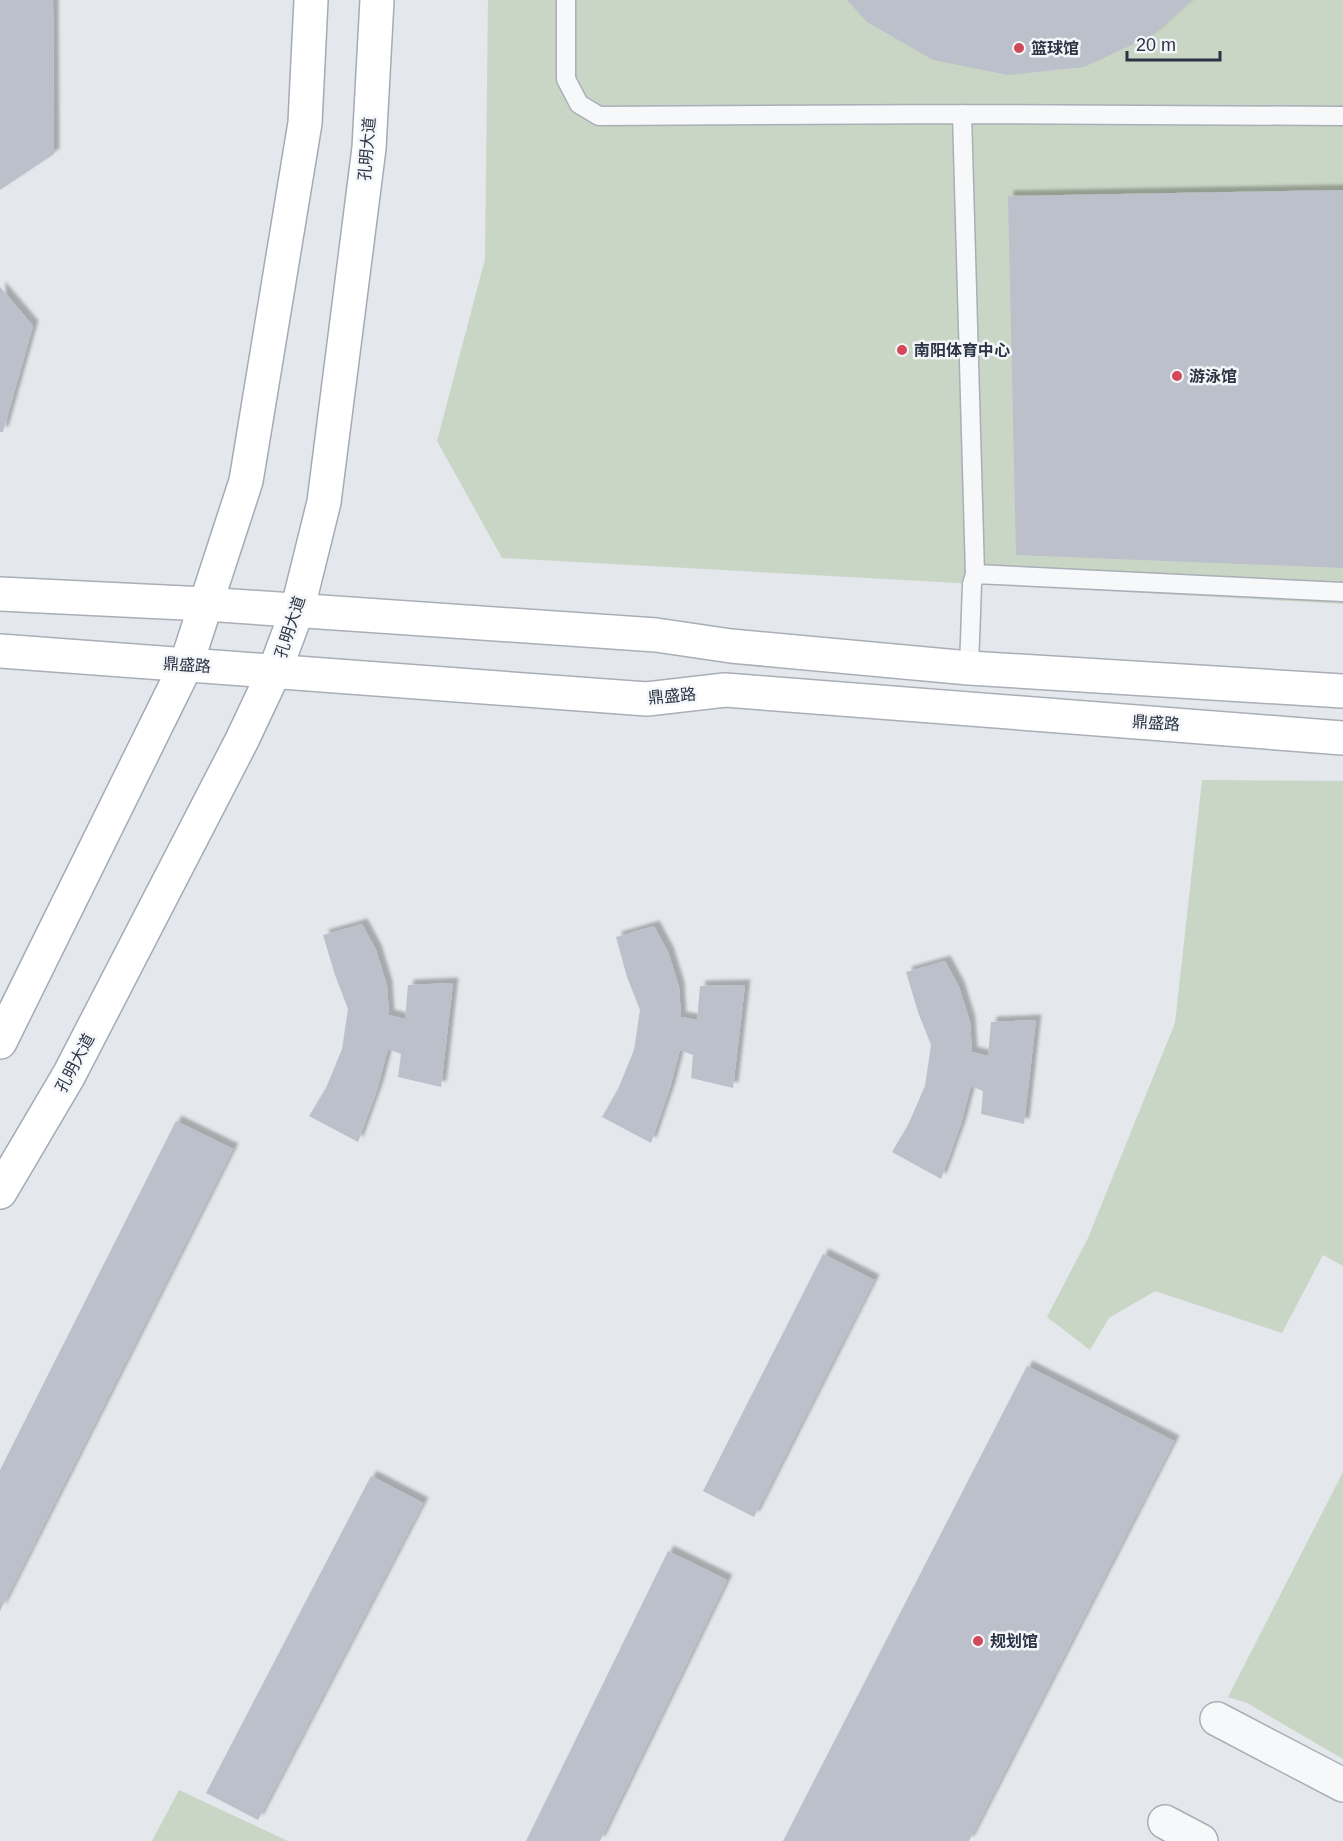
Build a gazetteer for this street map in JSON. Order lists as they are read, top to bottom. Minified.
{"streets":{"street":["孔明大道","鼎盛路"]},"crossings":[["孔明大道","鼎盛路"]],"places":["篮球馆","南阳体育中心","游泳馆","规划馆"],"scale_bar":"20 m"}
